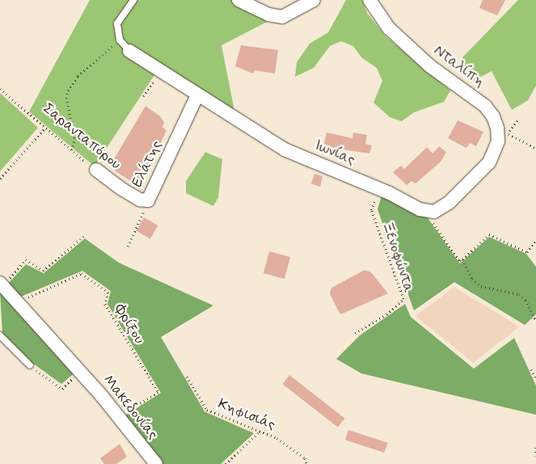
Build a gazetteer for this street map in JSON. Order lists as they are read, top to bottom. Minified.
{"streets":{"street":["Νταλίπη","Σαρανταπόρου","Ιωνίας","Ελάτης","Μακεδονίας"],"path":["Ξενοφώντα","Φρίξου","Κηφισιάς"]},"crossings":[["Σαρανταπόρου","Ελάτης"],["Ιωνίας","Ελάτης"],["Ιωνίας","Ξενοφώντα"],["Φρίξου","Μακεδονίας"]]}
